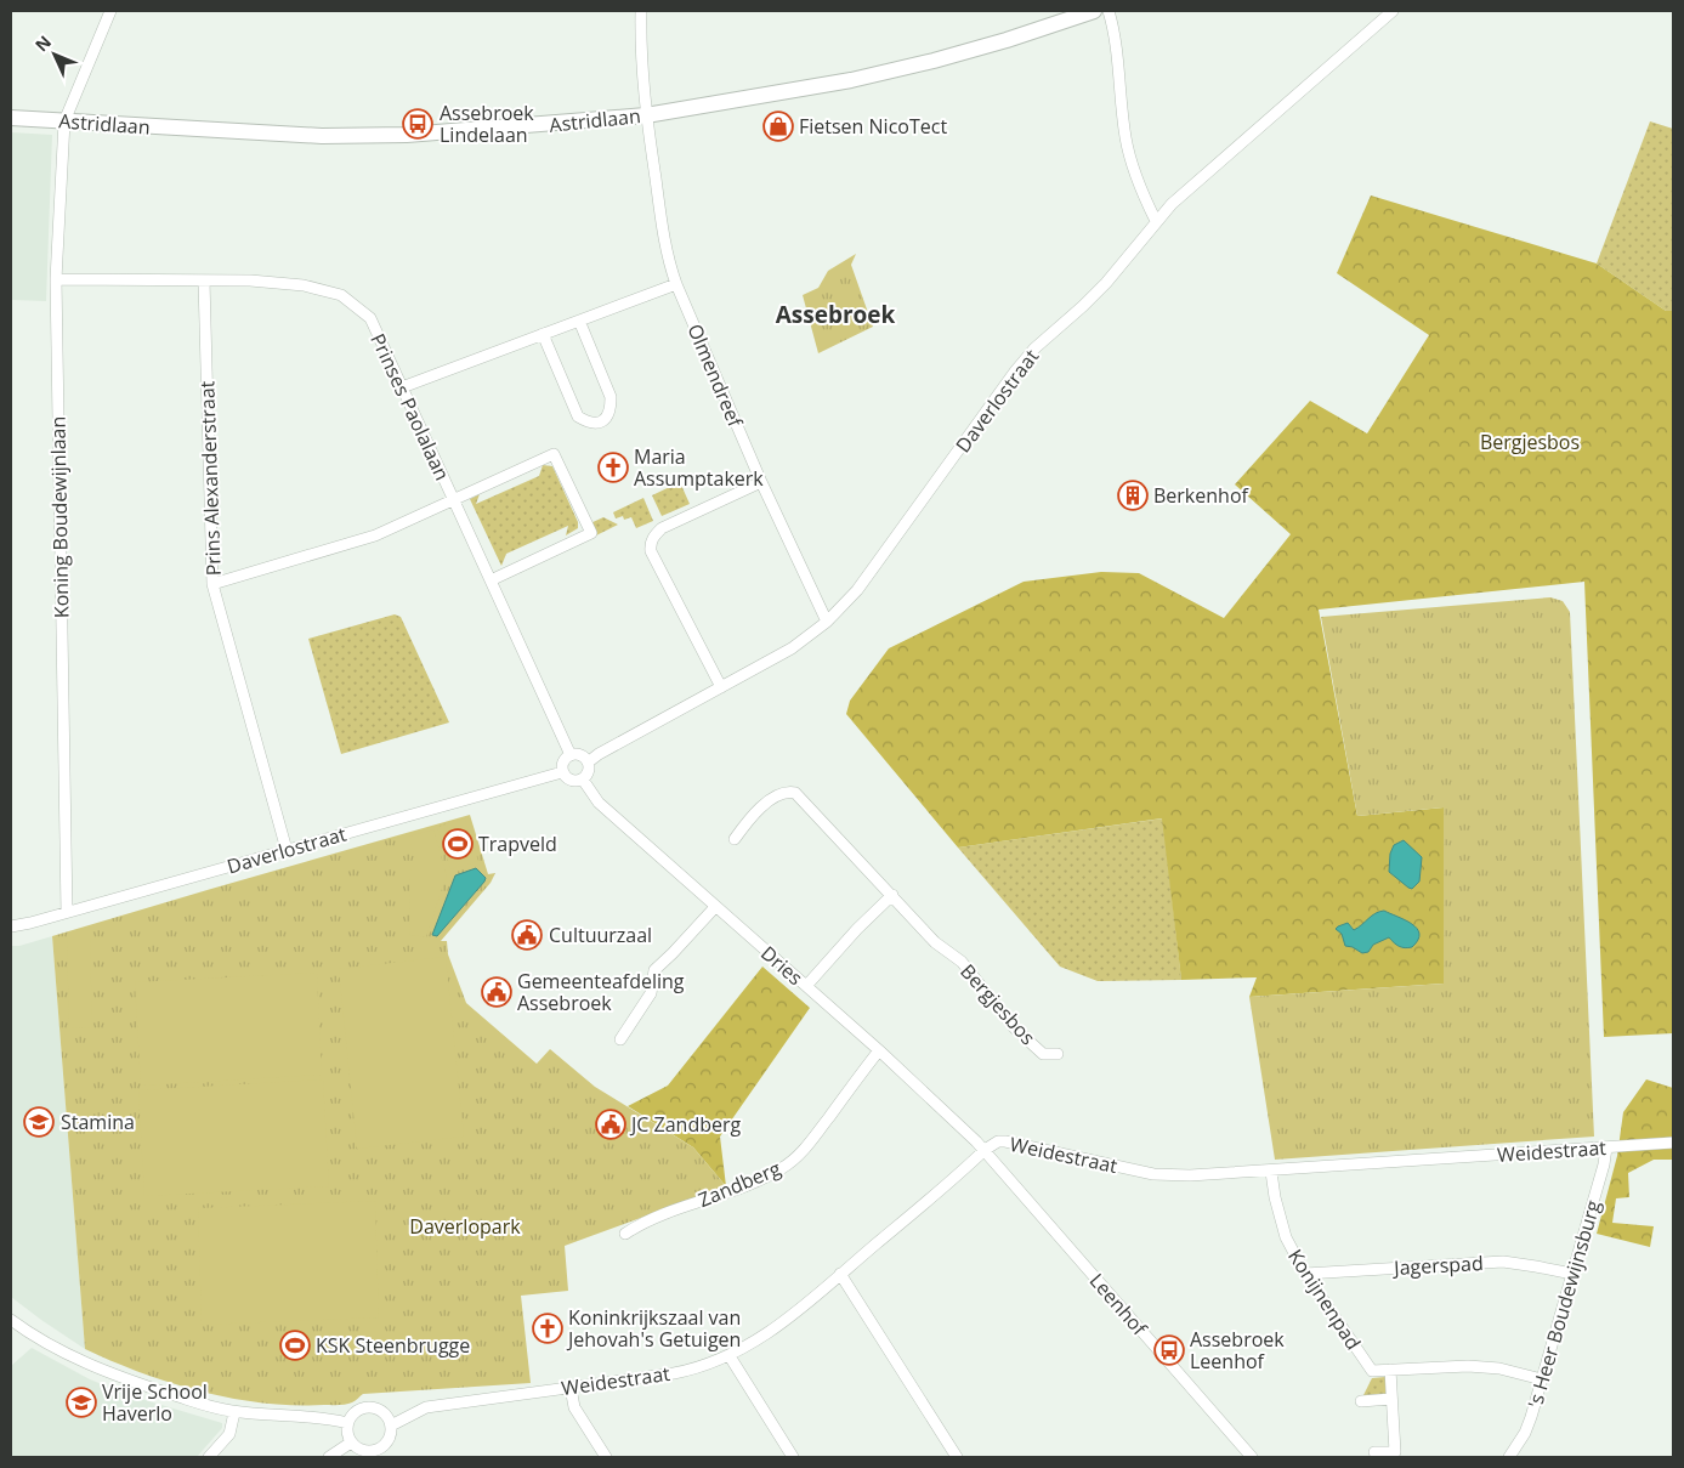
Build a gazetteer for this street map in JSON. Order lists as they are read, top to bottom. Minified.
{"streets":{"main road":["Astridlaan"],"street":["Olmendreef","Daverlostraat","Prinses Paolalaan","Prins Alexanderstraat","Koning Boudewijnlaan","Dries","Bergjesbos","Weidestraat","Zandberg","Jagerspad","Konijnenpad","Leenhof","'s Heer Boudewijnsburg"]},"crossings":[["Astridlaan","Olmendreef"],["Astridlaan","Koning Boudewijnlaan"],["Olmendreef","Daverlostraat"],["Daverlostraat","Prinses Paolalaan"],["Daverlostraat","Prins Alexanderstraat"],["Daverlostraat","Koning Boudewijnlaan"],["Daverlostraat","Dries"],["Prinses Paolalaan","Prins Alexanderstraat"],["Prinses Paolalaan","Koning Boudewijnlaan"],["Prinses Paolalaan","Dries"],["Dries","Weidestraat"],["Dries","Zandberg"],["Dries","Leenhof"],["Weidestraat","Konijnenpad"],["Weidestraat","Leenhof"],["Weidestraat","'s Heer Boudewijnsburg"],["Jagerspad","Konijnenpad"],["Jagerspad","'s Heer Boudewijnsburg"],["Konijnenpad","'s Heer Boudewijnsburg"]],"districts":["Assebroek"],"parks":["Bergjesbos","Daverlopark"],"places":{"bus stop":["Assebroek Lindelaan","Assebroek Leenhof"],"shop":["Fietsen NicoTect"],"church":["Maria Assumptakerk","Koninkrijkszaal van Jehovah's Getuigen"],"building":["Berkenhof"],"sports":["Trapveld","KSK Steenbrugge"],"public building":["Cultuurzaal","Gemeenteafdeling Assebroek","JC Zandberg"],"school or university":["Stamina","Vrije School Haverlo"]},"north":"top left"}
